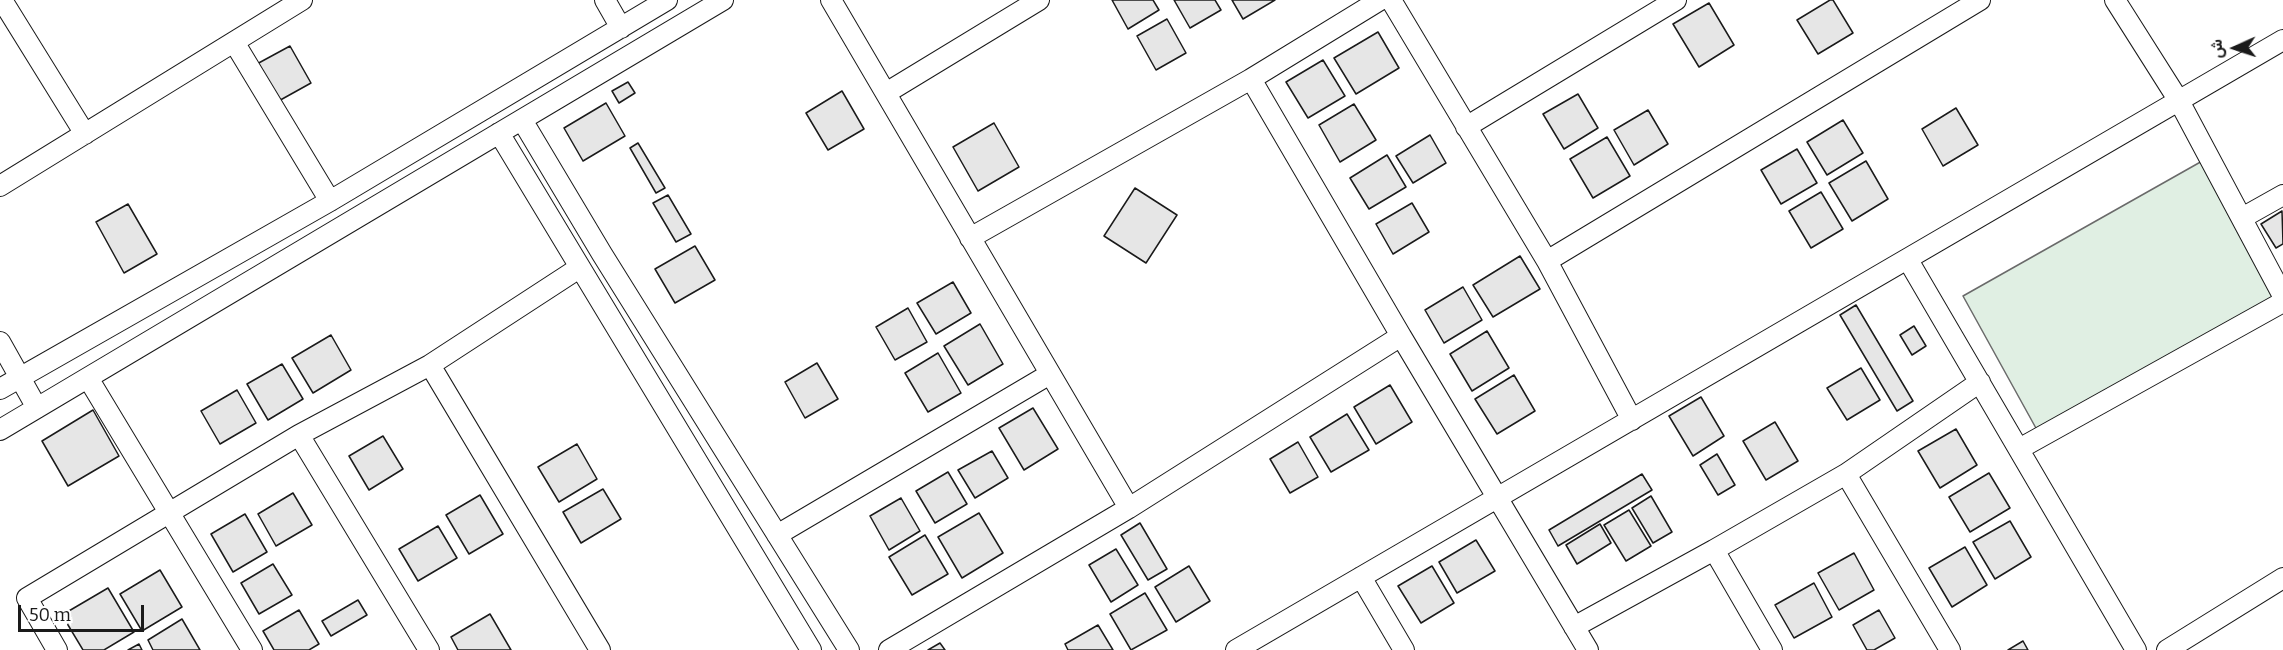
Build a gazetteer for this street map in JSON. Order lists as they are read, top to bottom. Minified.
{"scale_bar":"50 m","north":"left"}
